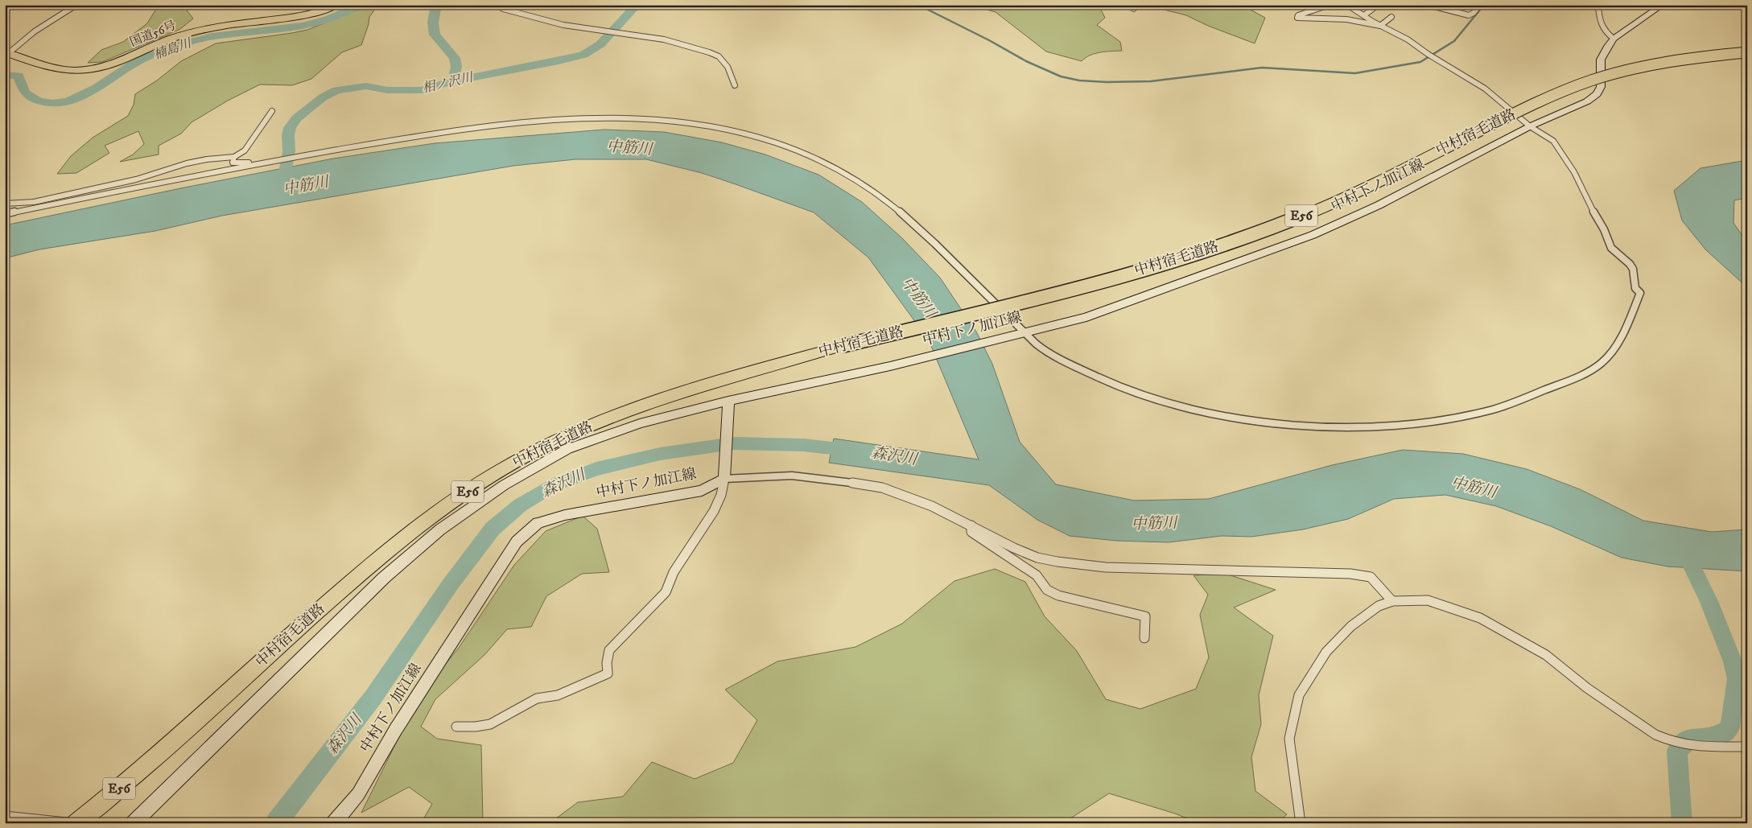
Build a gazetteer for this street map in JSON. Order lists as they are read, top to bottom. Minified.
{"streets":{"highway":["国道56号","中村宿毛道路","E56"],"main road":["中村下ノ加江線"]},"water":["楠島川","相ノ沢川","中筋川","森沢川"]}
